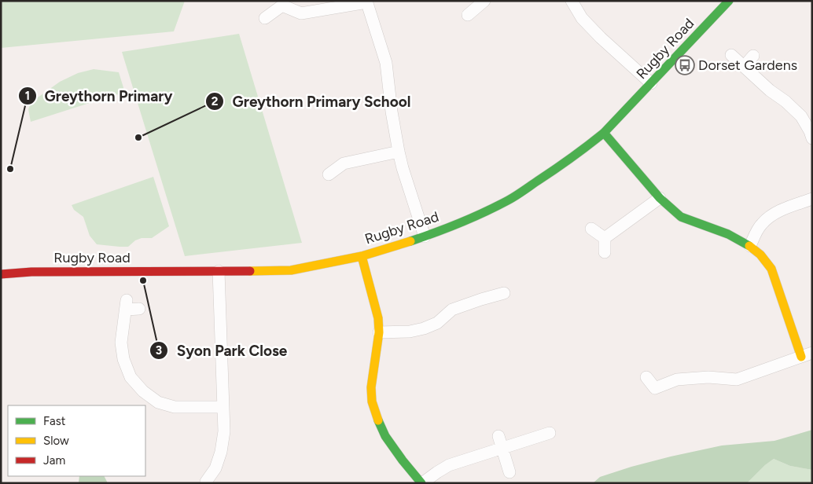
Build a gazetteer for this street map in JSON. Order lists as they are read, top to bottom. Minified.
{"streets":{"street":["Rugby Road"]},"places":{"bus stop":["Dorset Gardens"],"other":["Greythorn Primary School","Greythorn Primary","Syon Park Close"]},"legend":["Fast","Slow","Jam"]}
